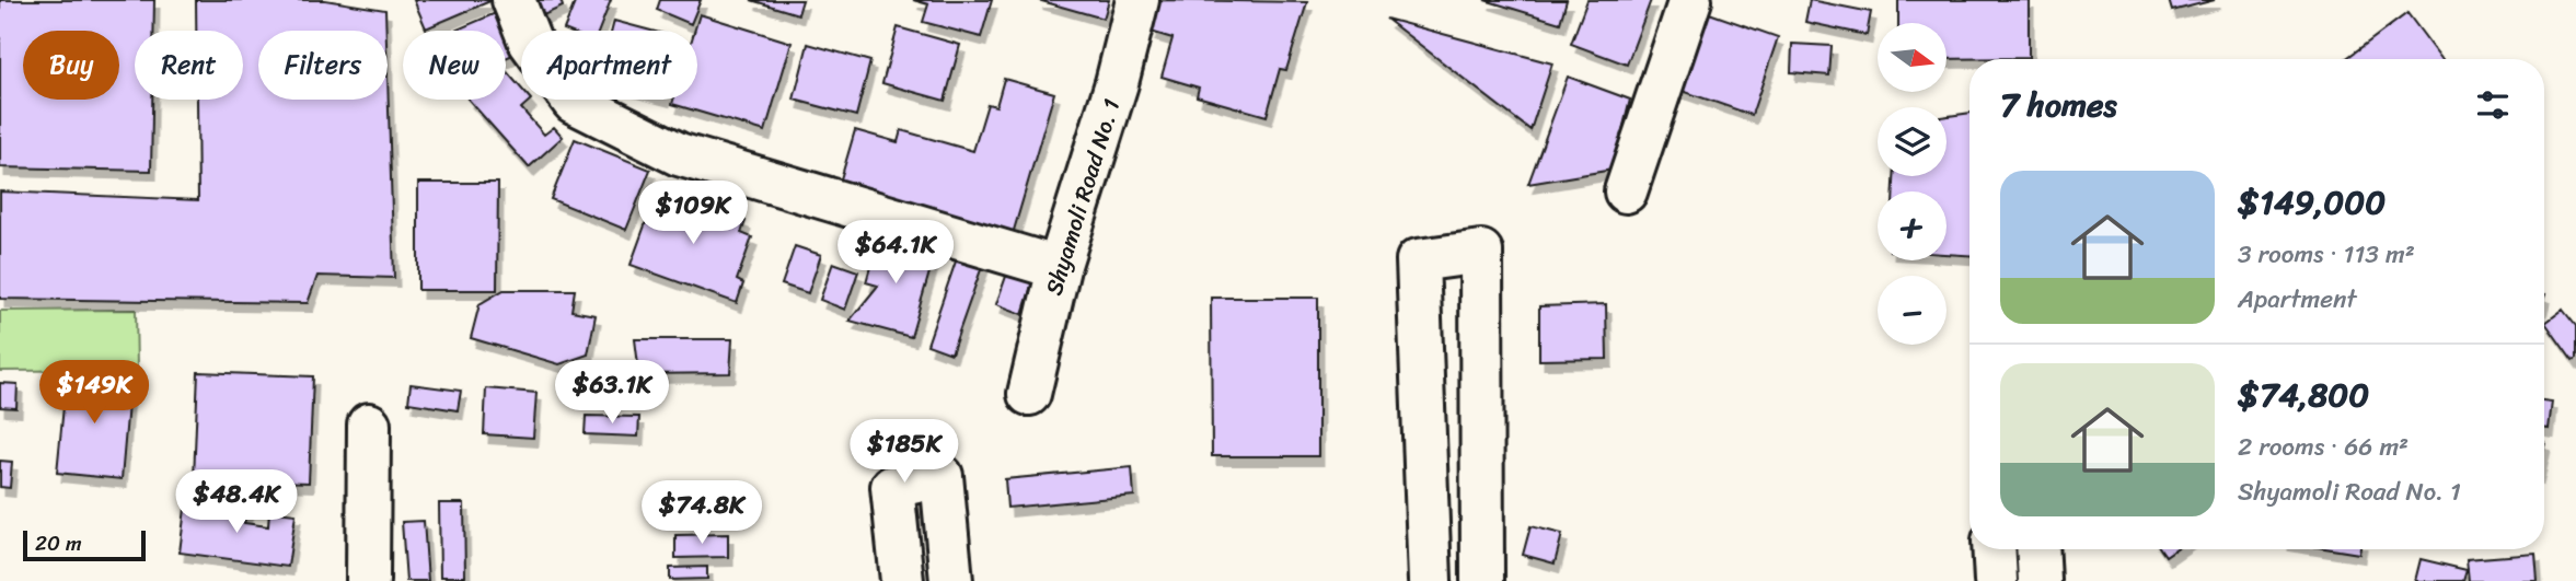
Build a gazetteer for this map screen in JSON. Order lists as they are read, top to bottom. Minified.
{"streets":{"street":["Shyamoli Road No. 1"]},"scale_bar":"20 m","north":"right","page":{"map_buttons":["+","−"],"chip":["Buy","Rent","Filters","New","Apartment"],"heading":"7 homes","list":[{"name":"$149,000","note":"3 rooms · 113 m² · Apartment"},{"name":"$74,800","note":"2 rooms · 66 m² · Shyamoli Road No. 1"}],"price":["$109K","$64.1K","$149K","$63.1K","$185K","$48.4K","$74.8K"],"scale":"20 m"}}
